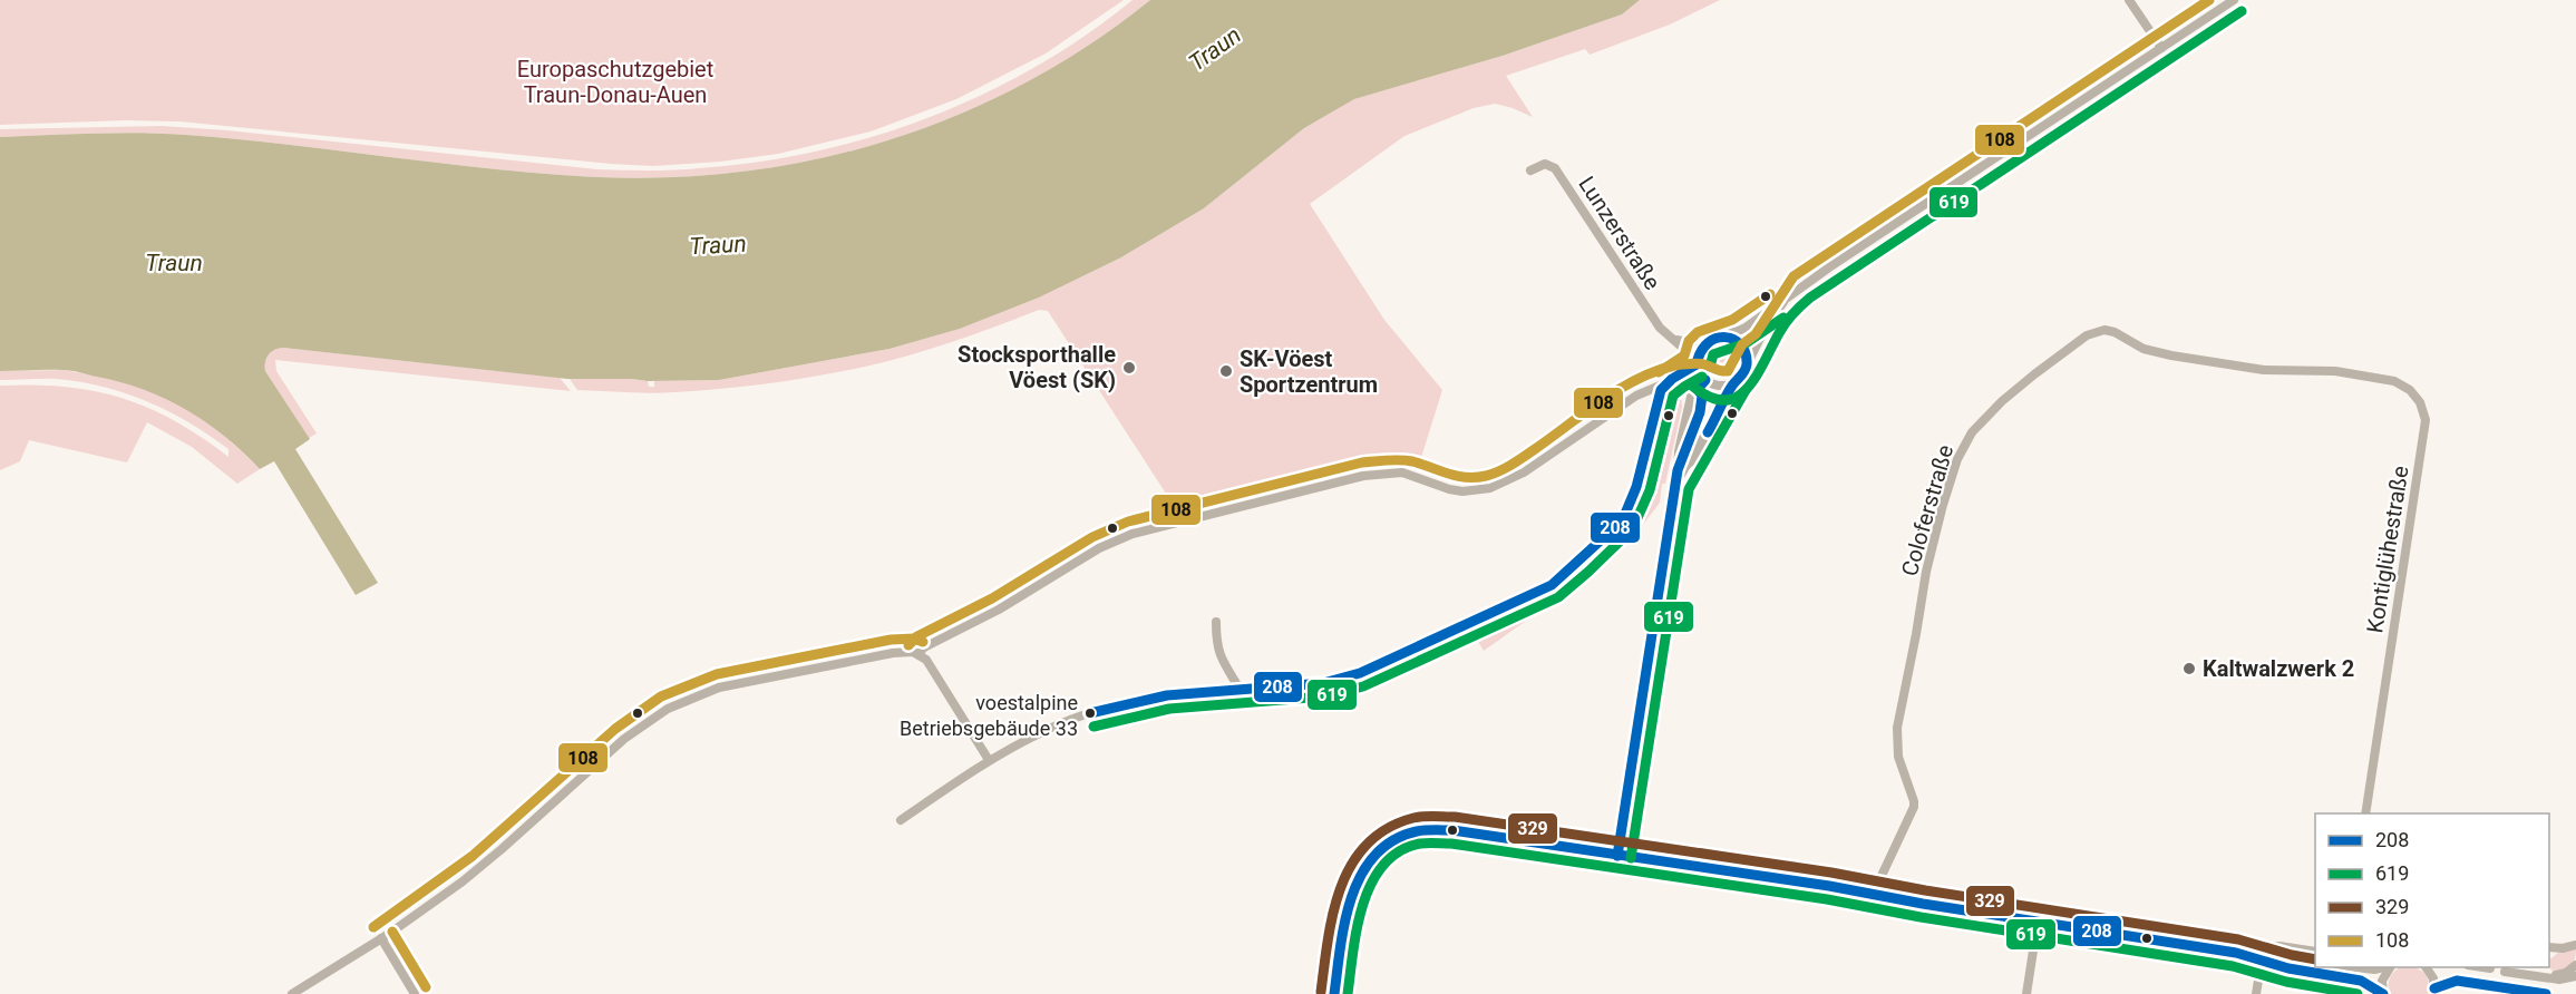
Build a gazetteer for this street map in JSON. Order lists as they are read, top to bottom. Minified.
{"streets":{"street":["Lunzerstraße","Coloferstraße","Kontiglühestraße"]},"crossings":[["Coloferstraße","Kontiglühestraße"]],"water":["Traun"],"parks":["Europaschutzgebiet Traun-Donau-Auen"],"places":["Stocksporthalle Vöest (SK)","SK-Vöest Sportzentrum","Kaltwalzwerk 2","voestalpine Betriebsgebäude 33"],"lines":["transit line 108","transit line 619","transit line 208","transit line 329"],"legend":["208","619","329","108"]}
